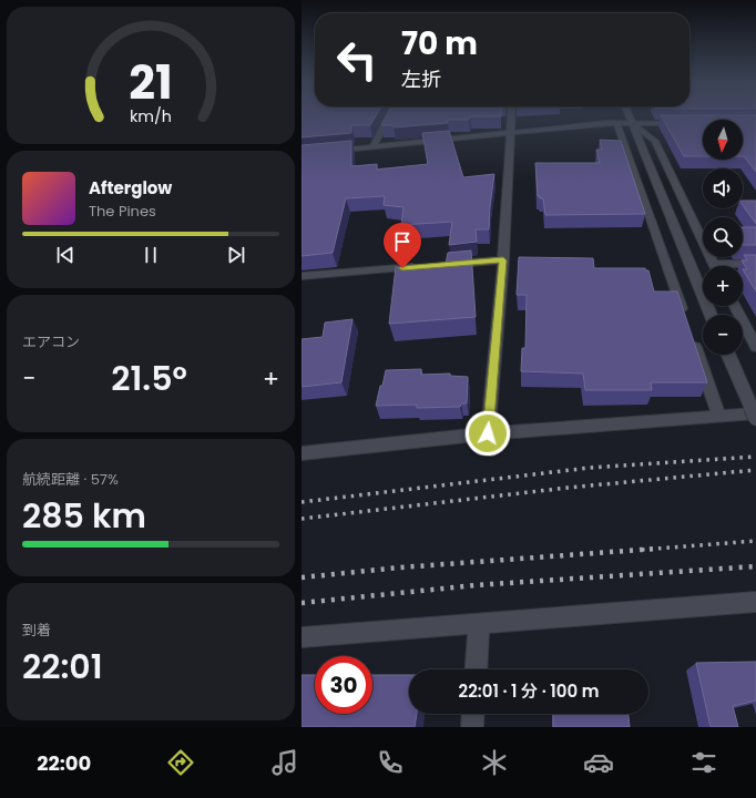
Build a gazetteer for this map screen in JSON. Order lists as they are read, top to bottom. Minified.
{"north":"bottom","page":{"turn":["70 m","左折"],"map_buttons":["+","−"],"song":["Afterglow","The Pines"],"tile":["エアコン",["航続距離 · 57%","285 km"],["到着","22:01"]],"heat":["−","21.5°","+"],"limit":"30","trip":"22:01 · 1 分 · 100 m","tabs":"22:00","gauge":["21","km/h"]}}
